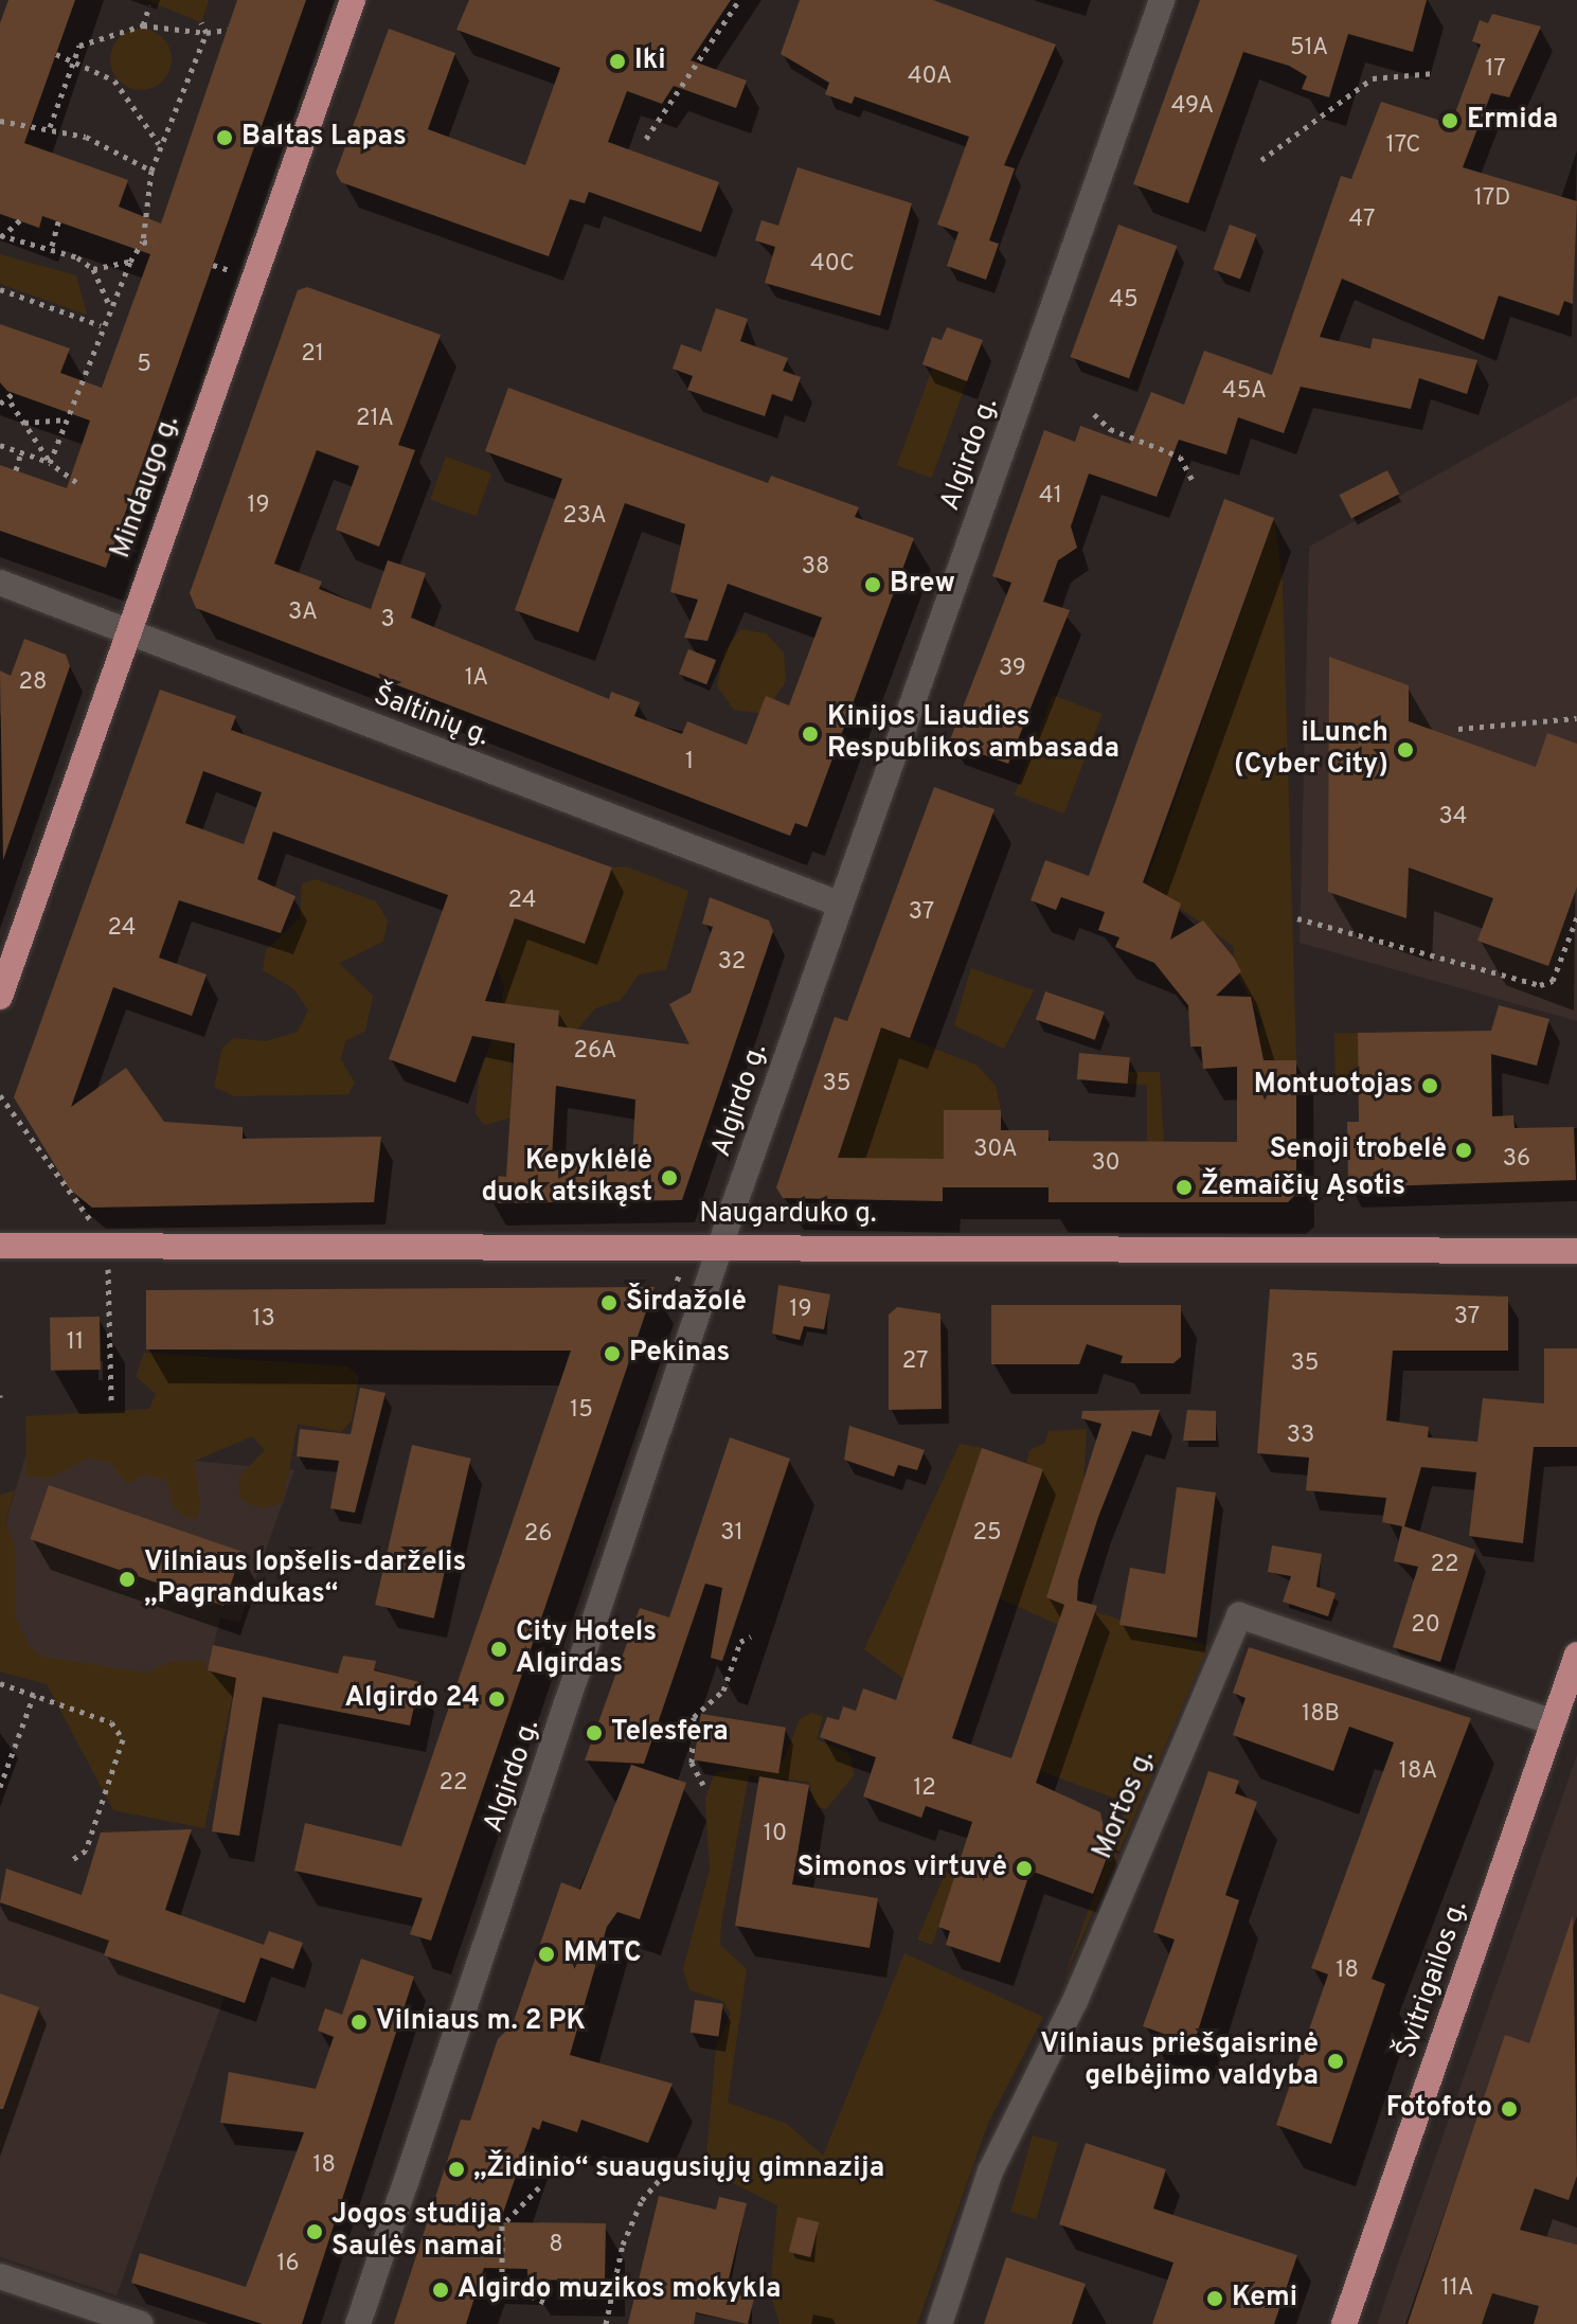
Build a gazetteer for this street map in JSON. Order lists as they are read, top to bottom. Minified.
{"streets":{"main road":["Mindaugo g.","Naugarduko g.","Švitrigailos g."],"street":["Algirdo g.","Šaltinių g.","Mortos g."]},"crossings":[["Algirdo g.","Šaltinių g."],["Algirdo g.","Naugarduko g."],["Mindaugo g.","Šaltinių g."],["Mortos g.","Švitrigailos g."]],"places":["Iki","Ermida","Baltas Lapas","Brew","Kinijos Liaudies Respublikos ambasada","iLunch (Cyber City)","Montuotojas","Senoji trobelė","Kepyklėlė duok atsikąst","Žemaičių Ąsotis","Širdažolė","Pekinas","Vilniaus lopšelis-darželis „Pagrandukas“","City Hotels Algirdas","Algirdo 24","Telesfera","Simonos virtuvė","MMTC","Vilniaus m. 2 PK","Vilniaus priešgaisrinė gelbėjimo valdyba","Fotofoto","„Židinio“ suaugusiųjų gimnazija","Jogos studija Saulės namai","Algirdo muzikos mokykla","Kemi"],"house_numbers":["51A","17","40A","49A","17C","17D","47","40C","45","21","5","45A","21A","41","19","23A","38","3A","3","39","1A","28","1","34","24","37","24","32","26A","35","30A","36","30","19","37","13","11","27","35","15","33","31","25","26","22","20","18B","18A","22","12","10","18","18","8","16","11A"]}
